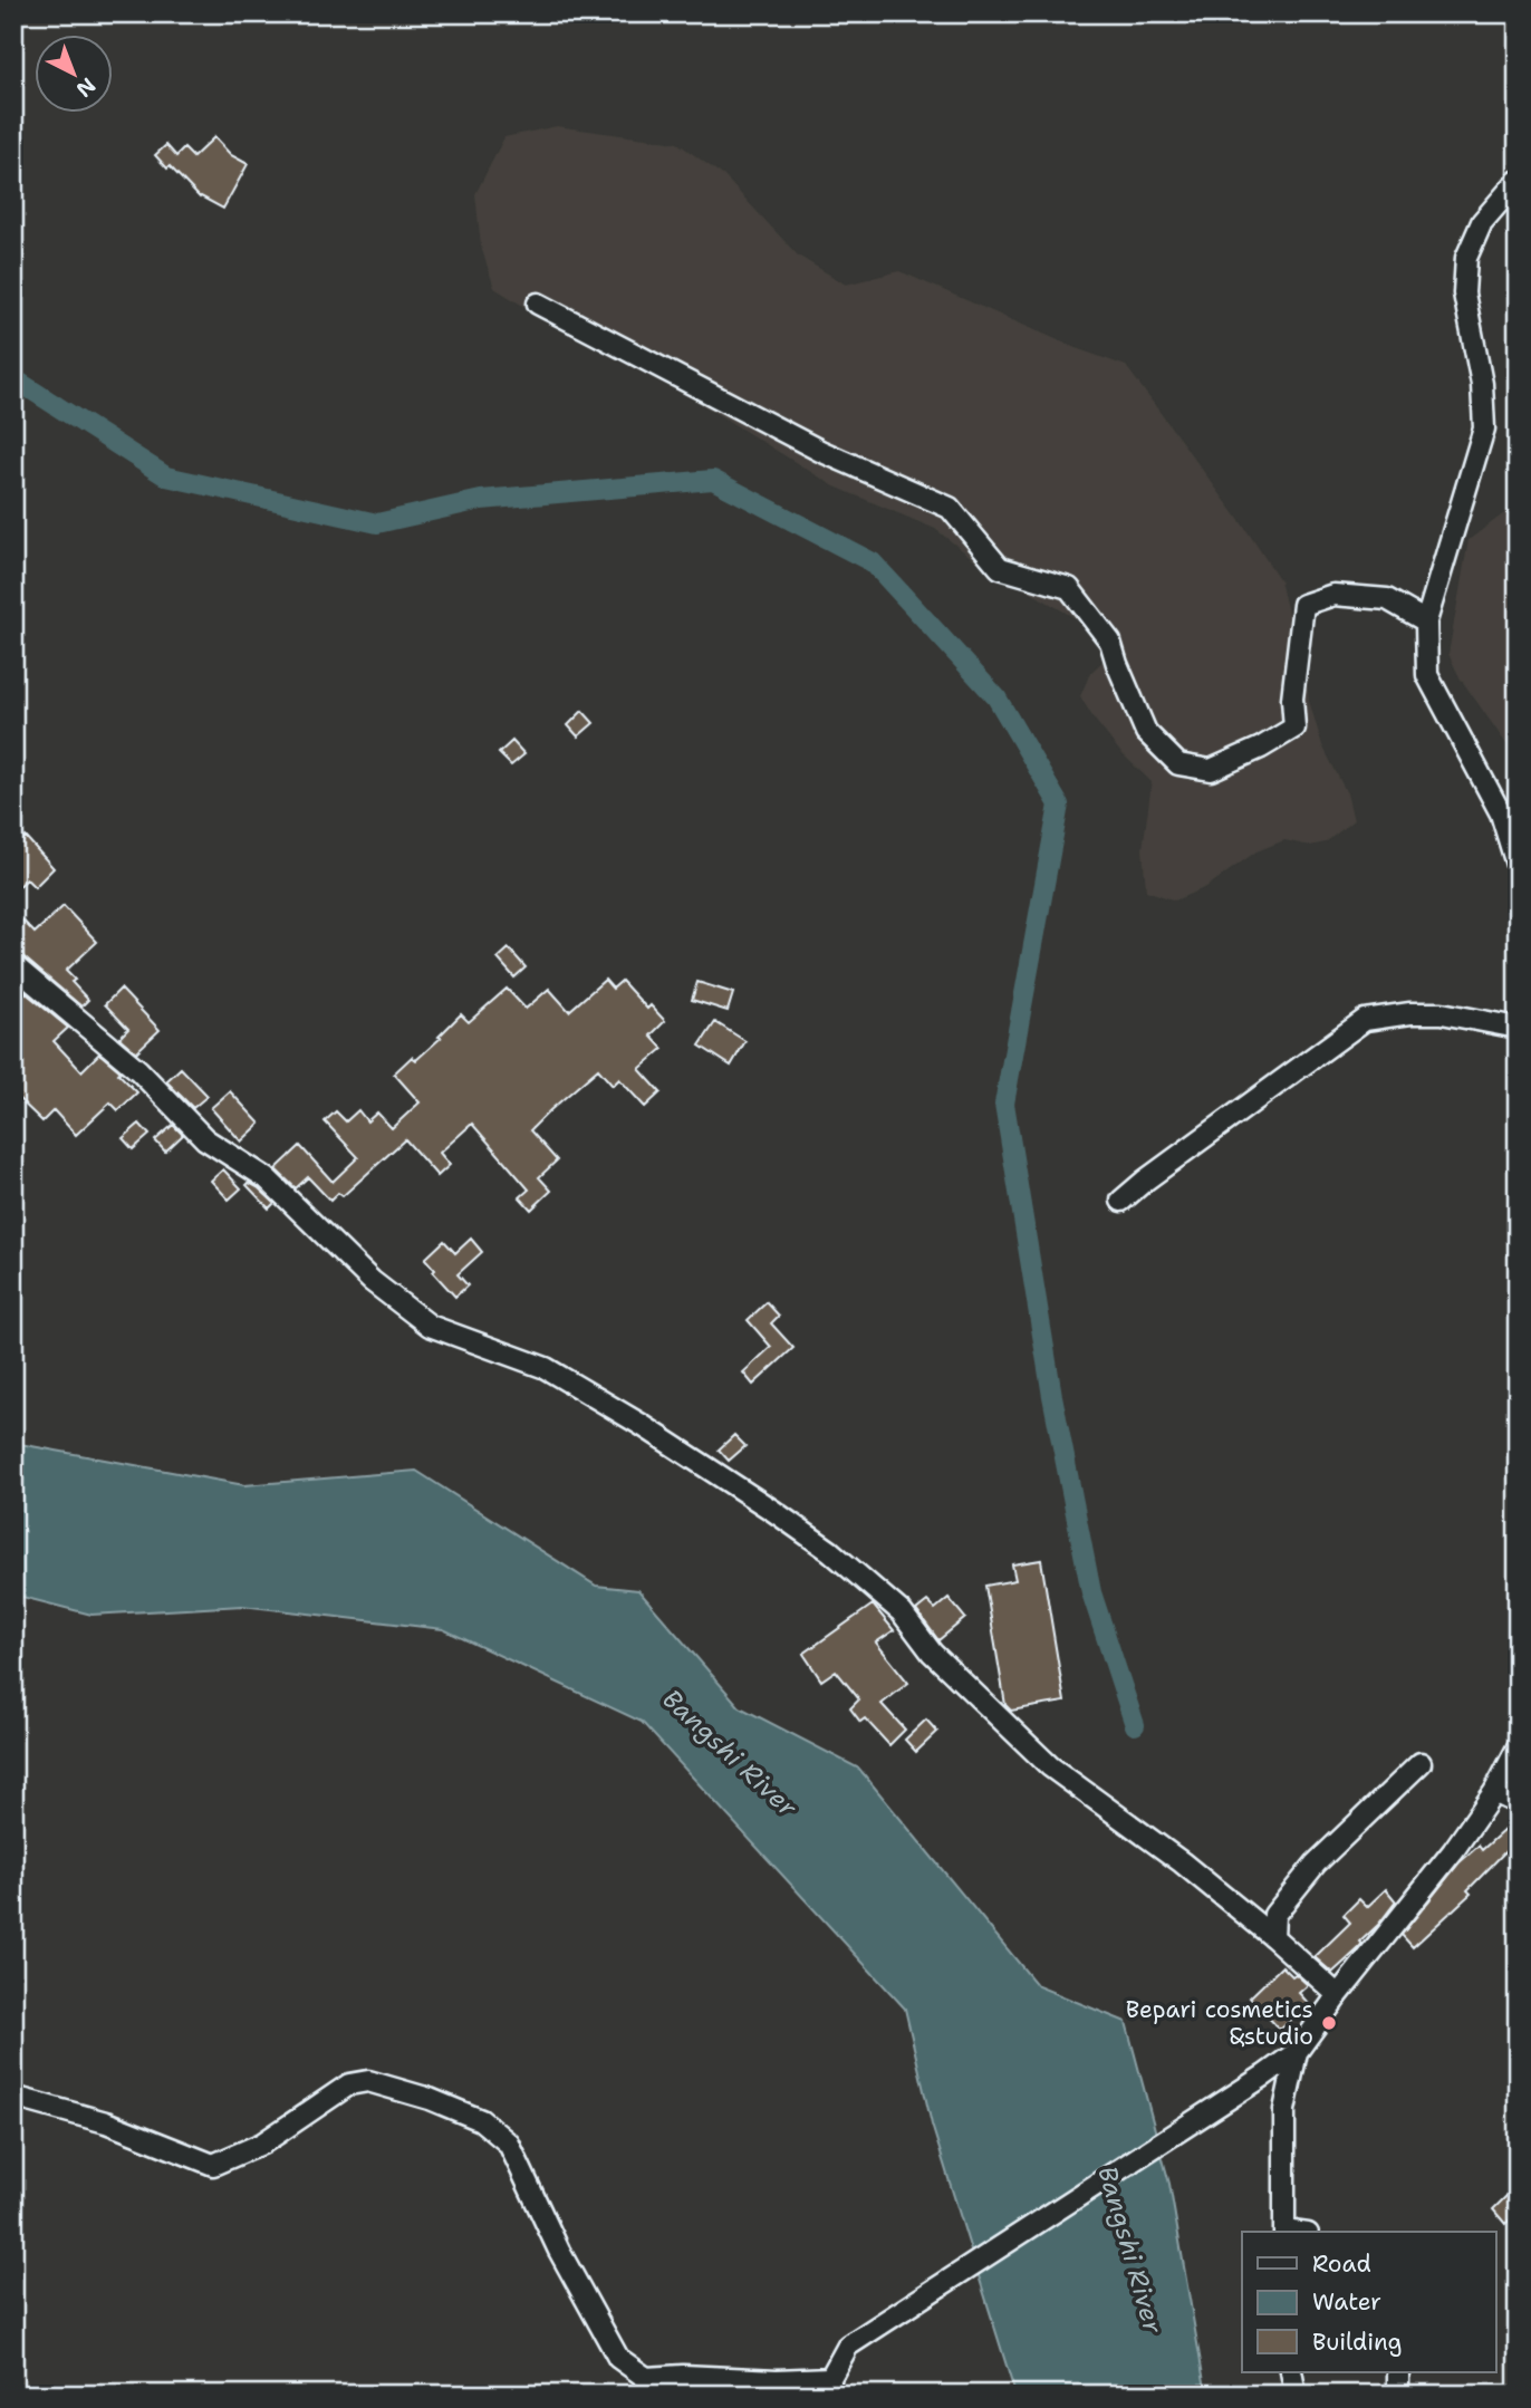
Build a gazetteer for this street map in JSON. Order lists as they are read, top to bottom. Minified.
{"water":["Bangshi River"],"places":["Bepari cosmetics &studio"],"legend":["Road","Water","Building"],"north":"bottom right"}
